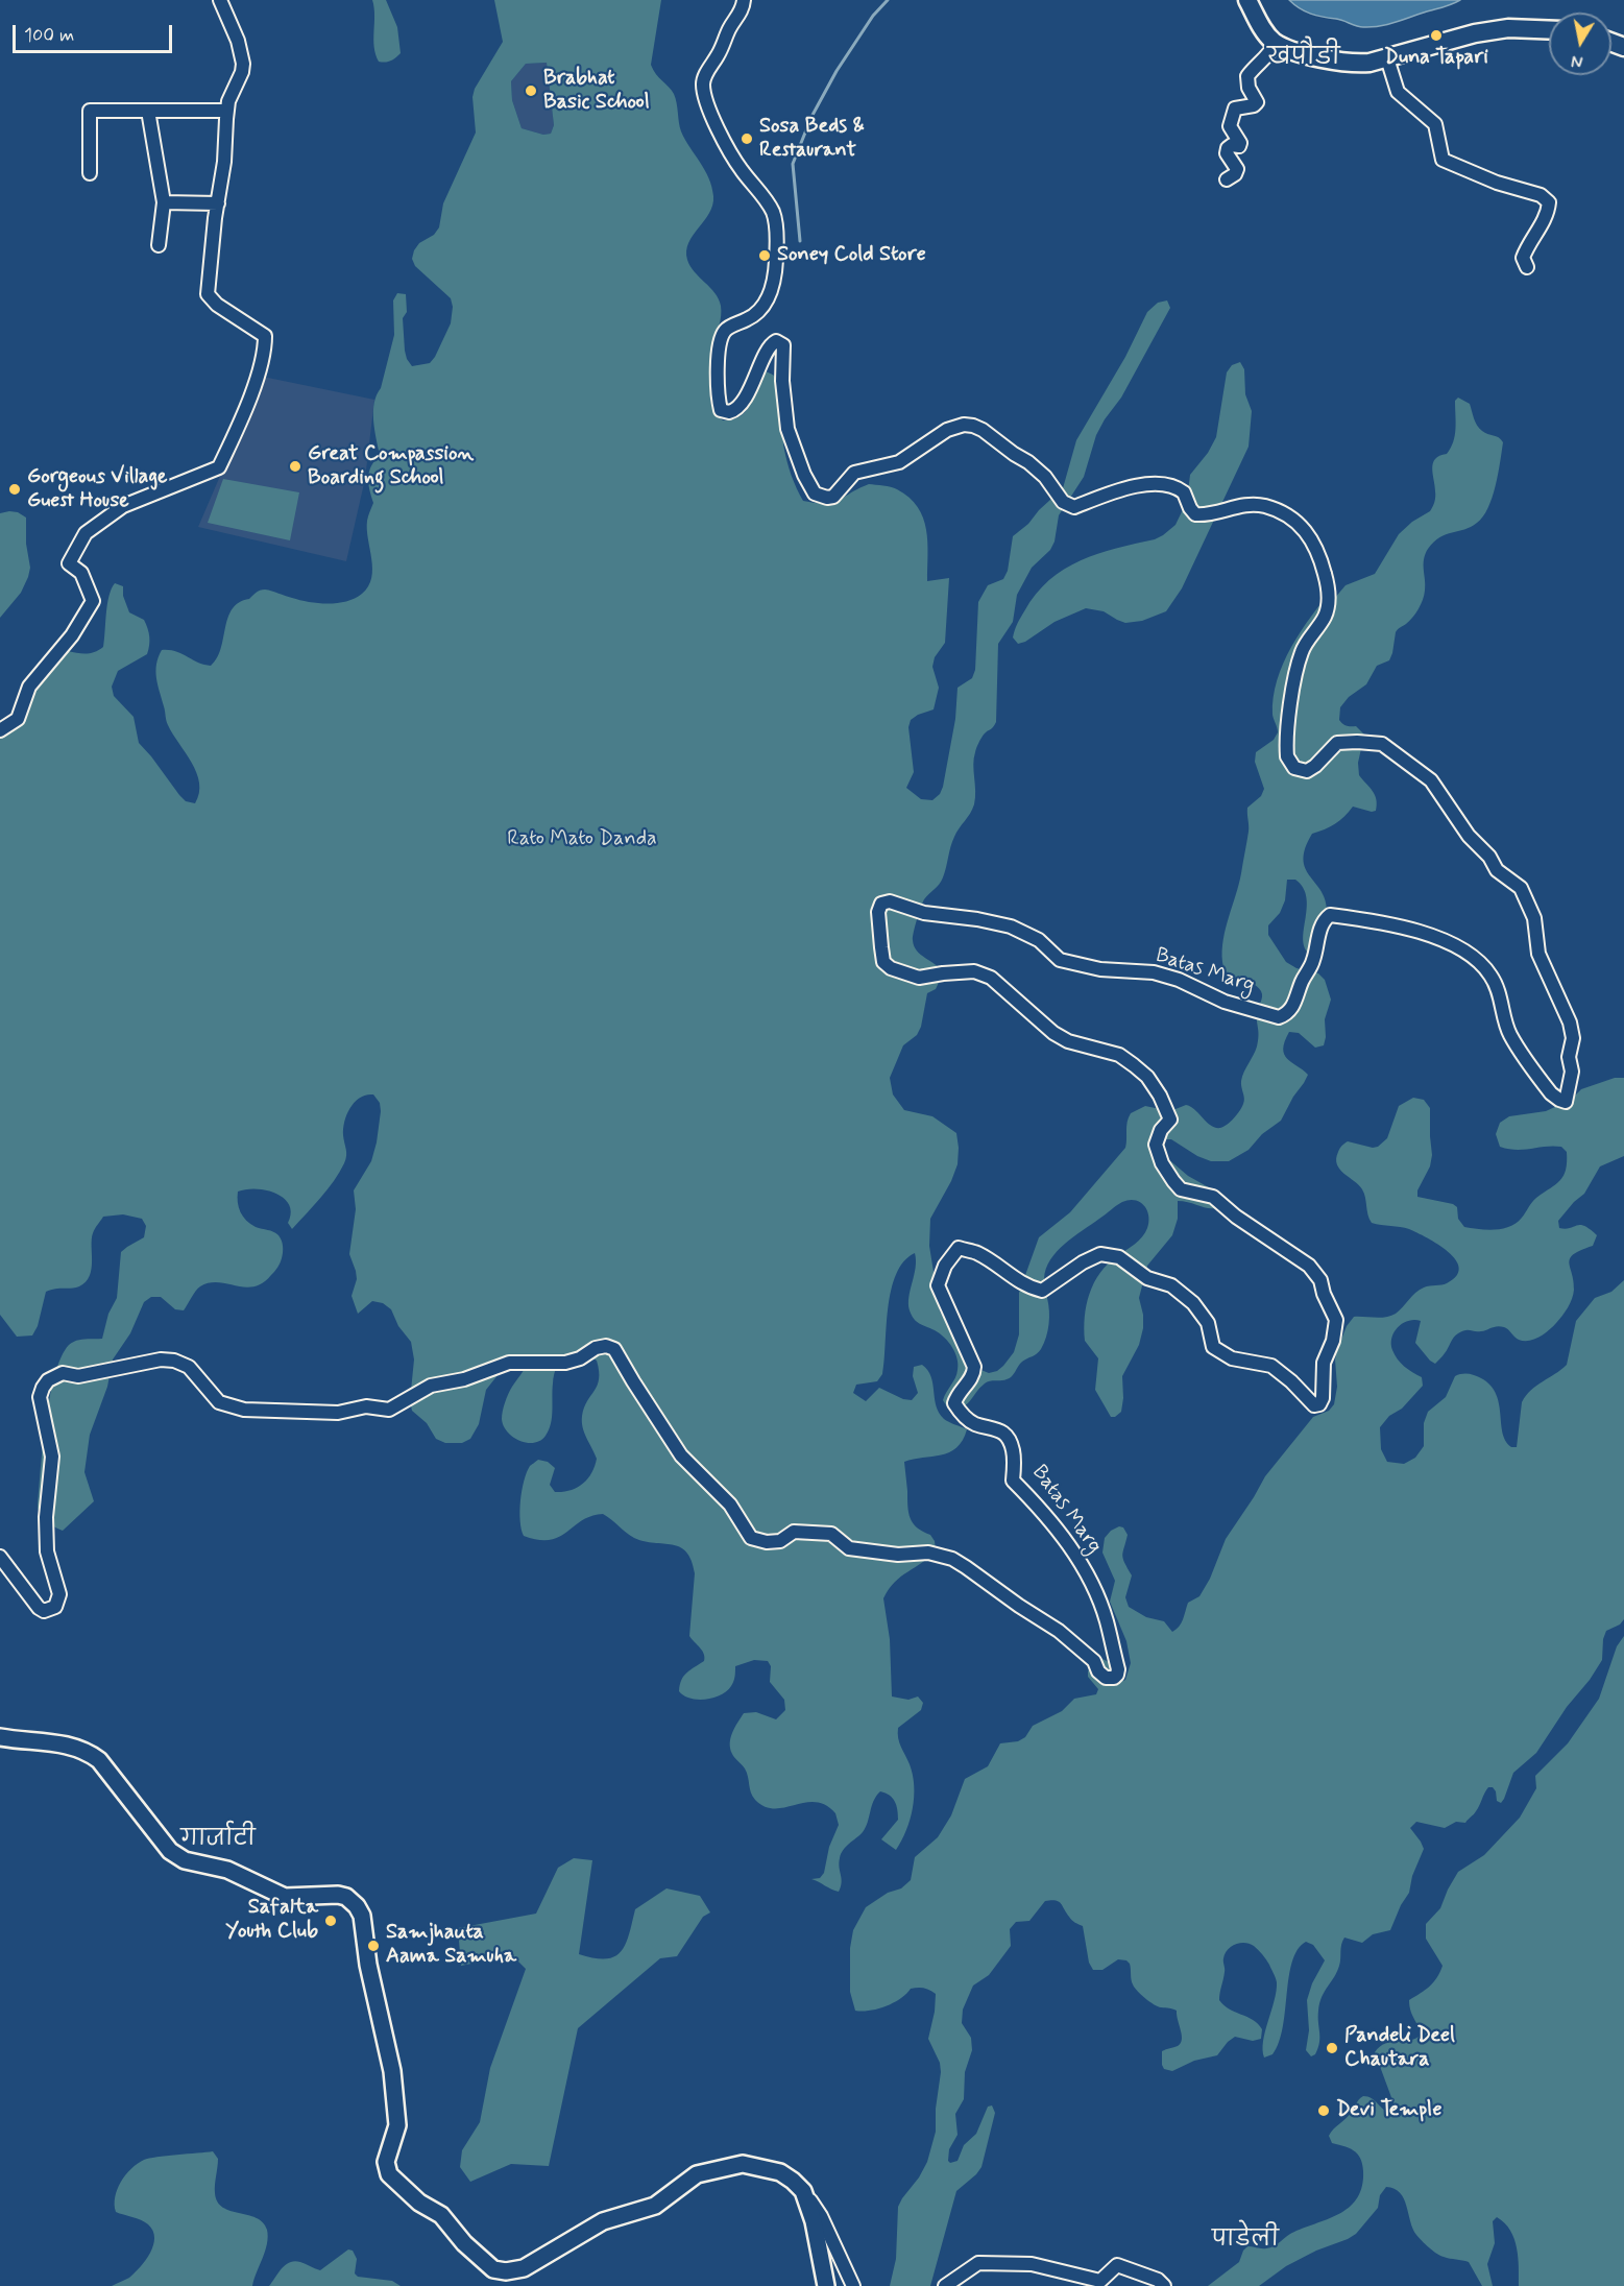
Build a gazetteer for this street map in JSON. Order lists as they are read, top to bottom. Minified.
{"streets":{"street":["Batas Marg"]},"districts":["खपौडी","गार्जाटी","पाडेली"],"parks":["Rato Mato Danda"],"places":["Duna Tapari","Brabhat Basic School","Sosa Beds & Restaurant","Soney Cold Store","Great Compassion Boarding School","Gorgeous Village Guest House","Safalta Youth Club","Samjhauta Aama Samuha","Pandeli Deel Chautara","Devi Temple"],"scale_bar":"100 m","north":"bottom"}
